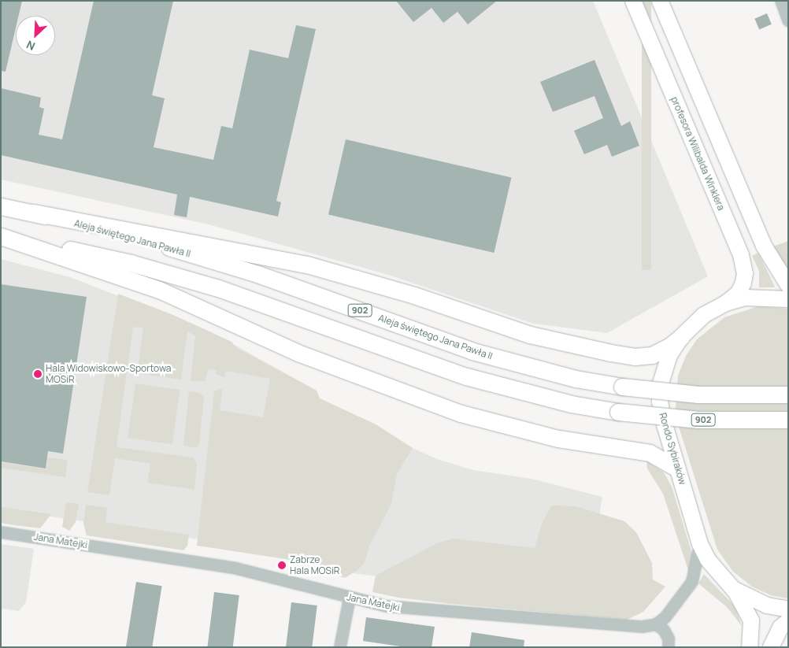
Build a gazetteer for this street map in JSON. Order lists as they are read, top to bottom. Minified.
{"streets":{"main road":["profesora Wilibalda Winklera","Aleja świętego Jana Pawła II","902","Rondo Sybiraków"],"street":["Jana Matejki"]},"crossings":[["profesora Wilibalda Winklera","Rondo Sybiraków"]],"places":["Hala Widowiskowo-Sportowa MOSiR","Zabrze Hala MOSiR"],"north":"bottom left"}
